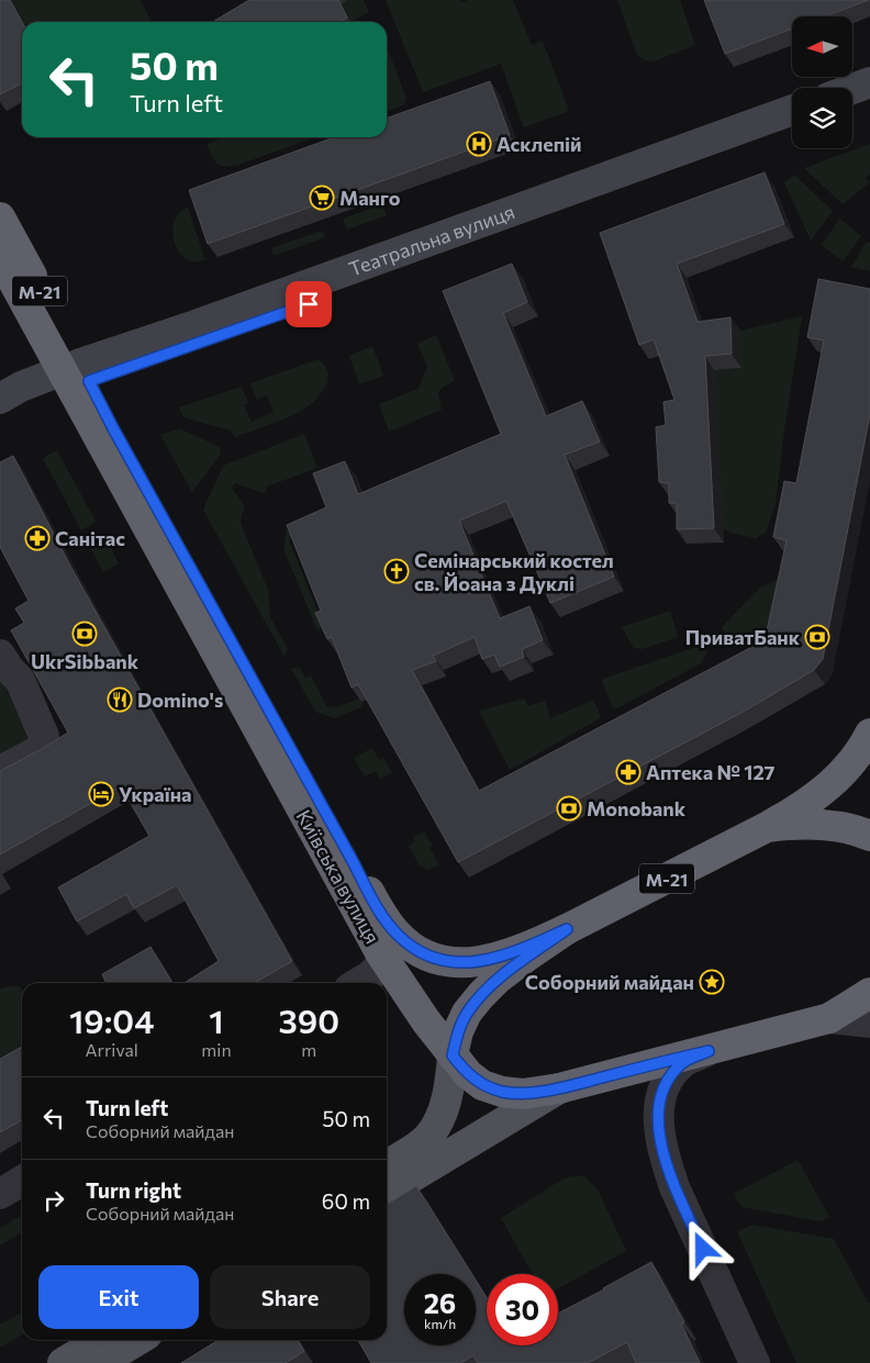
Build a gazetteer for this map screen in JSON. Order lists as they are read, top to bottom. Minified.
{"streets":{"highway":["М-21","Київська вулиця"],"street":["Театральна вулиця"]},"crossings":[["Театральна вулиця","Київська вулиця"],["М-21","Київська вулиця"]],"places":{"hospital":["Асклепій"],"supermarket":["Манго"],"pharmacy":["Санітас","Аптека № 127"],"church":["Семінарський костел св. Йоана з Дуклі"],"bank":["UkrSibbank","ПриватБанк","Monobank"],"restaurant":["Domino's"],"hotel":["Україна"],"place":["Соборний майдан"]},"north":"left","page":{"turn":["50 m","Turn left"],"eta":["19:04","Arrival","1","min","390","m"],"list":[{"name":"Turn left","note":"Соборний майдан","value":"50 m"},{"name":"Turn right","note":"Соборний майдан","value":"60 m"}],"buttons":["Exit","Share"],"speed":"26 km/h","limit":"30"}}
